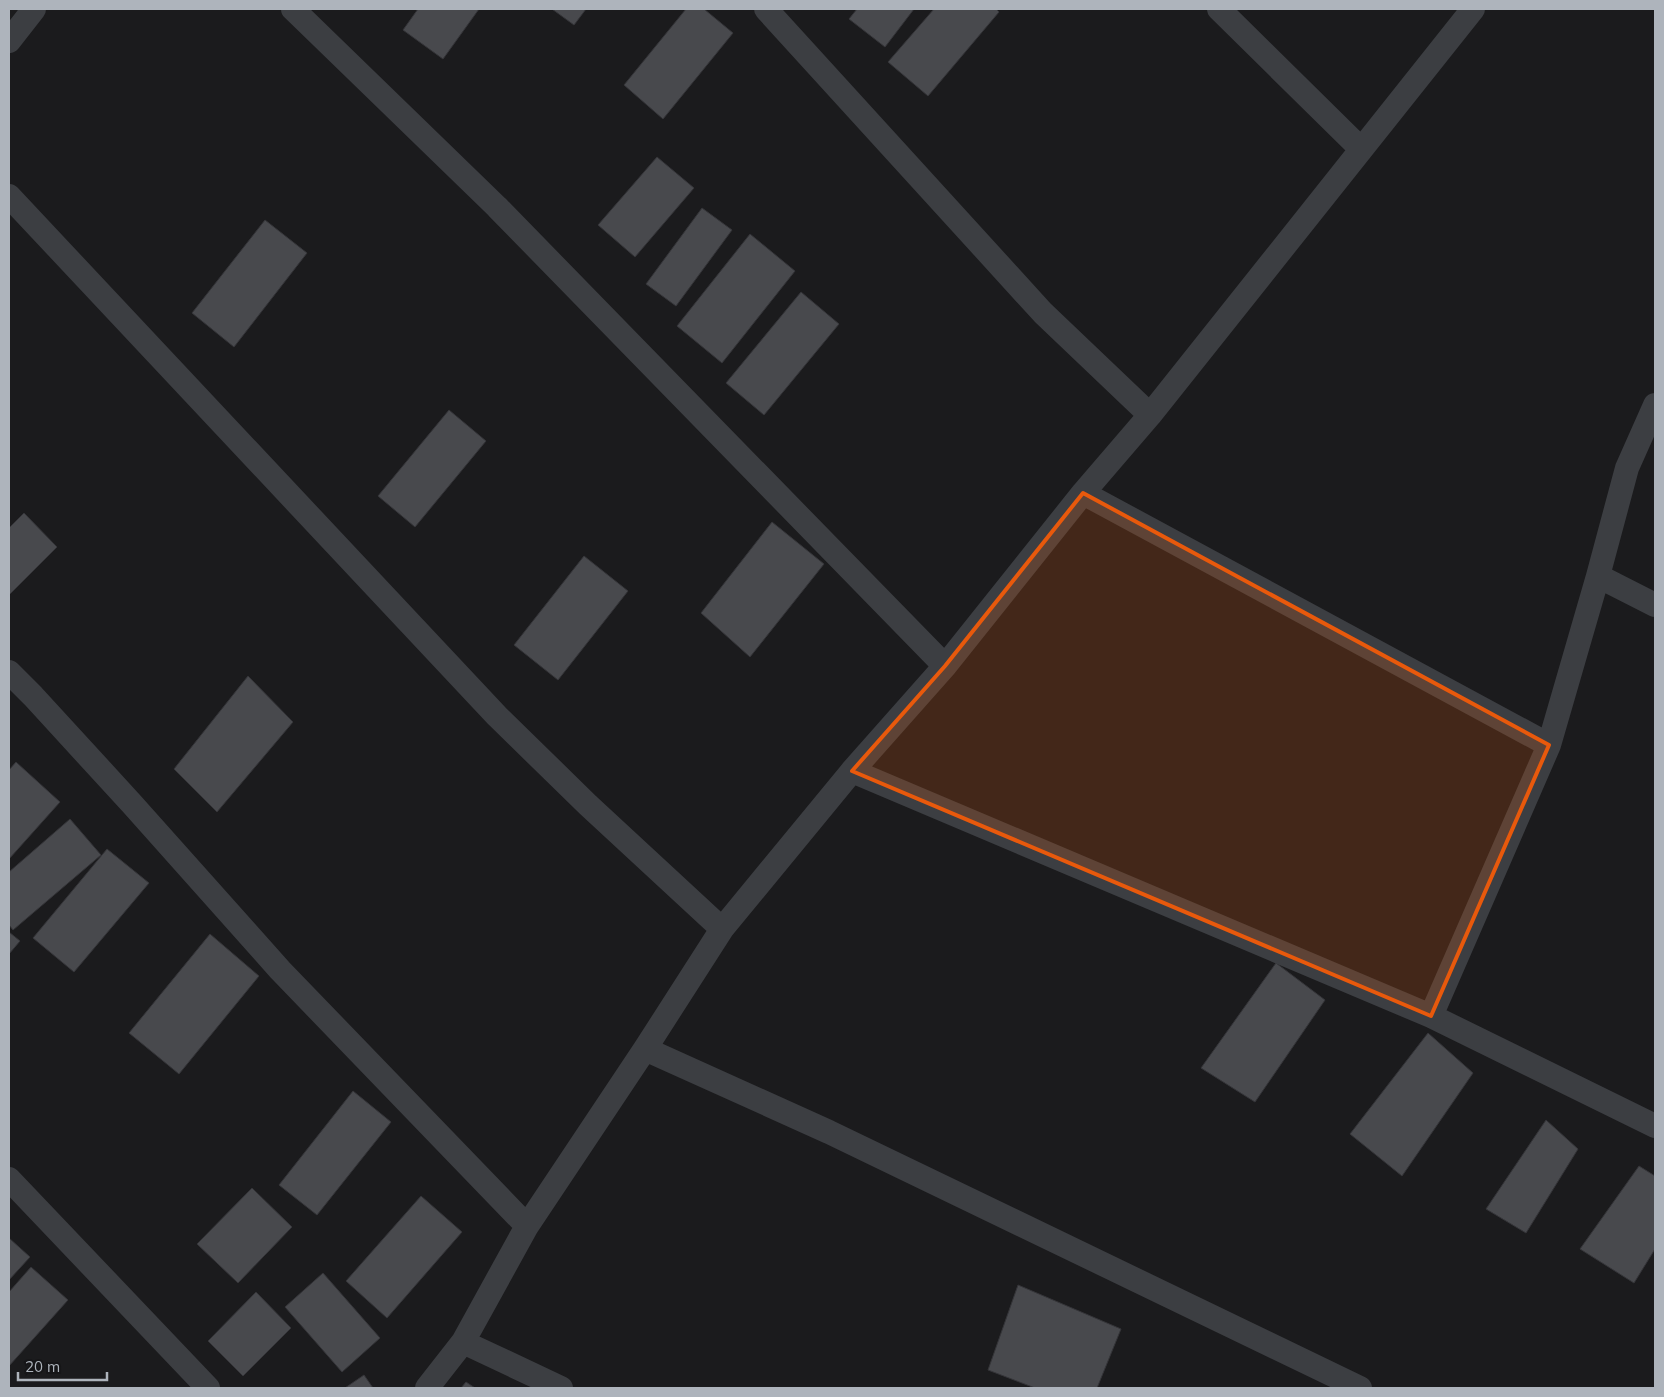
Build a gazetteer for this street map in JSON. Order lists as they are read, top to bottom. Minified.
{"scale_bar":"20 m"}
